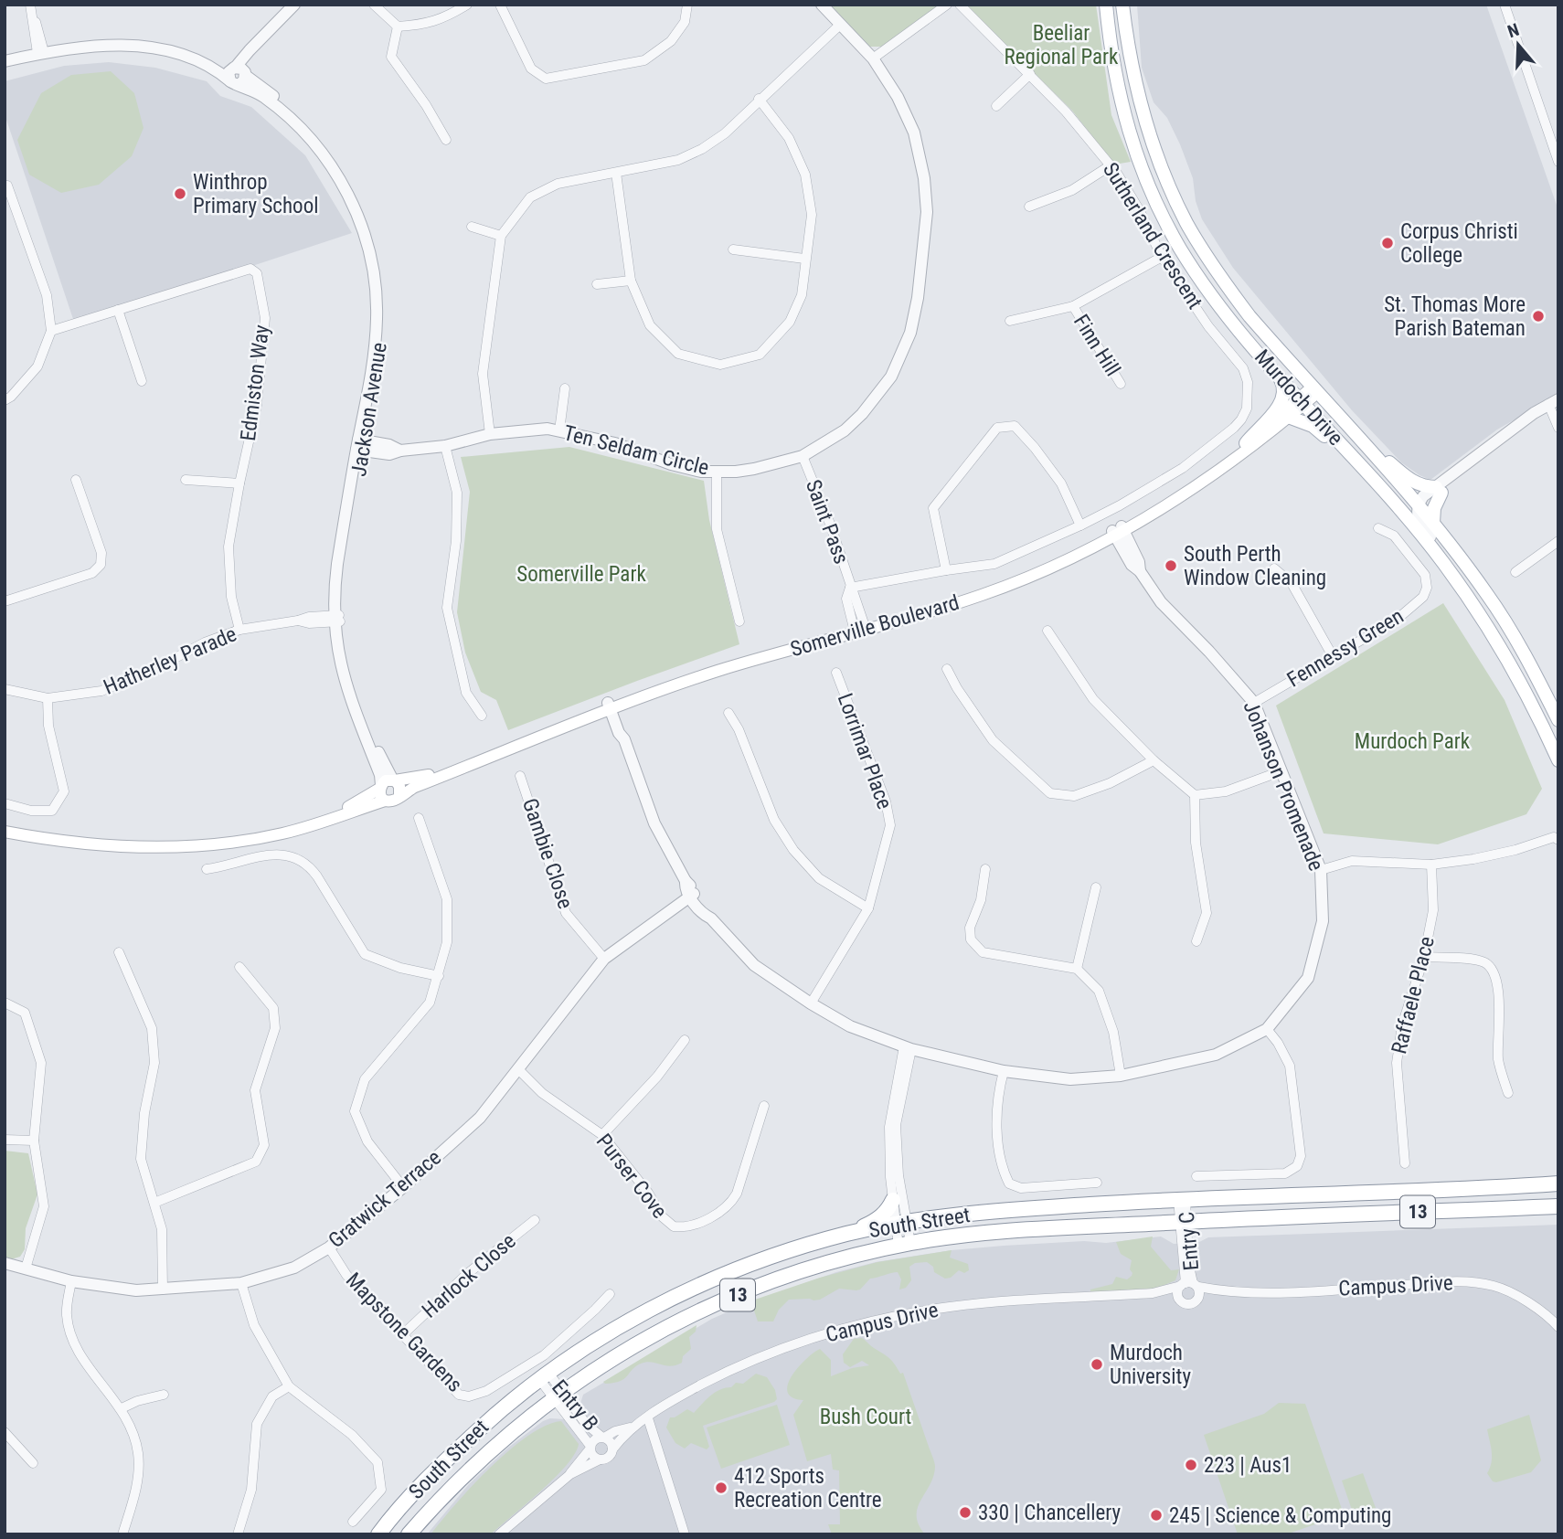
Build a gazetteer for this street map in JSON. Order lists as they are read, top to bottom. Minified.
{"streets":{"highway":["13","South Street"],"main road":["Murdoch Drive","Somerville Boulevard"],"street":["Sutherland Crescent","Finn Hill","Edmiston Way","Jackson Avenue","Ten Seldam Circle","Saint Pass","Fennessy Green","Hatherley Parade","Lorrimar Place","Johanson Promenade","Gambie Close","Raffaele Place","Purser Cove","Gratwick Terrace","Entry C","Harlock Close","Campus Drive","Mapstone Gardens","Entry B"]},"crossings":[["Sutherland Crescent","Saint Pass"],["Edmiston Way","Hatherley Parade"],["Murdoch Drive","Somerville Boulevard"],["Jackson Avenue","Ten Seldam Circle"],["Jackson Avenue","Somerville Boulevard"],["Jackson Avenue","Hatherley Parade"],["Ten Seldam Circle","Saint Pass"],["Saint Pass","Somerville Boulevard"],["Somerville Boulevard","Johanson Promenade"],["Fennessy Green","Johanson Promenade"],["Lorrimar Place","Johanson Promenade"],["Johanson Promenade","Gratwick Terrace"],["Gambie Close","Gratwick Terrace"],["Purser Cove","Gratwick Terrace"],["Gratwick Terrace","Mapstone Gardens"],["South Street","Entry C"],["South Street","Entry B"],["Entry C","Campus Drive"],["Harlock Close","Mapstone Gardens"],["Campus Drive","Entry B"]],"parks":["Beeliar Regional Park","Somerville Park","Murdoch Park","Bush Court"],"places":["Winthrop Primary School","Corpus Christi College","St. Thomas More Parish Bateman","South Perth Window Cleaning","Murdoch University","223 | Aus1","412 Sports Recreation Centre","330 | Chancellery","245 | Science & Computing"],"north":"top"}
